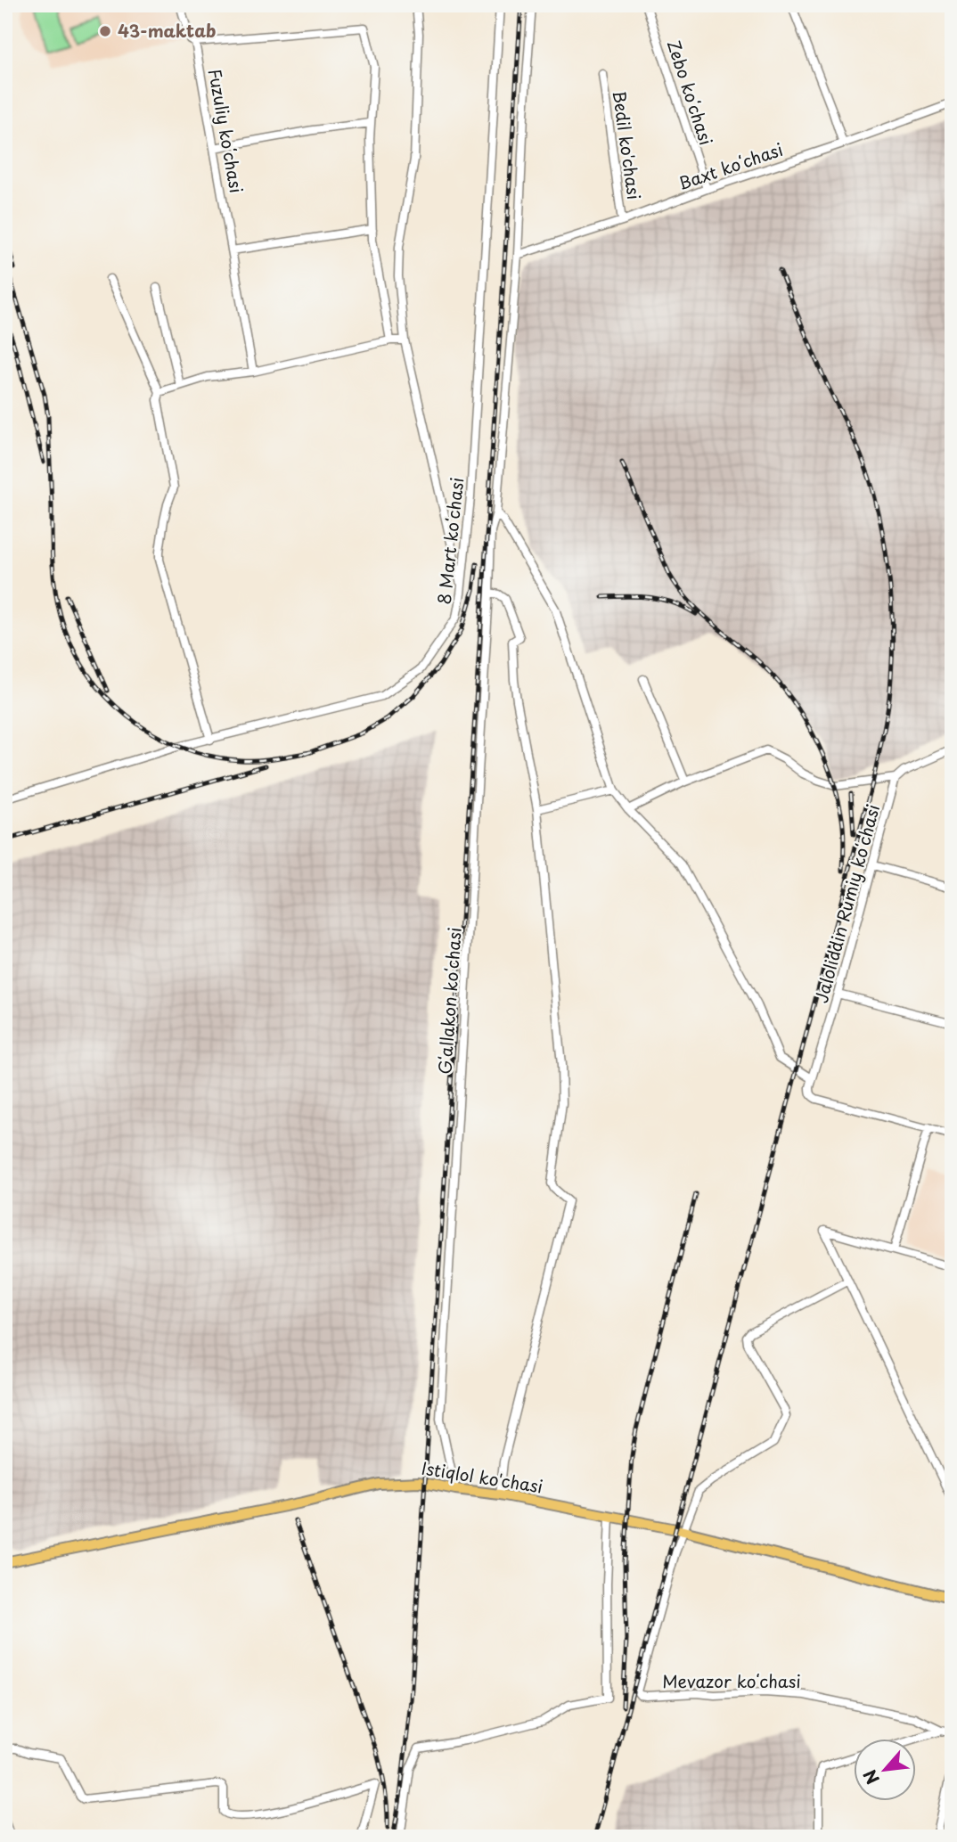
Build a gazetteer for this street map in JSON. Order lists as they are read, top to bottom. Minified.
{"streets":{"main road":["Istiqlol ko'chasi"],"street":["Zebo koʻchasi","Fuzuliy koʻchasi","Bedil ko'chasi","Baxt koʻchasi","8 Mart koʻchasi","Jaloliddin Rumiy koʻchasi","Gʻallakon koʻchasi","Mevazor koʻchasi"]},"crossings":[["Zebo koʻchasi","Baxt koʻchasi"],["Bedil ko'chasi","Baxt koʻchasi"],["Baxt koʻchasi","Gʻallakon koʻchasi"],["Gʻallakon koʻchasi","Istiqlol ko'chasi"],["Istiqlol ko'chasi","Mevazor koʻchasi"]],"places":["43-maktab"],"north":"bottom left"}
